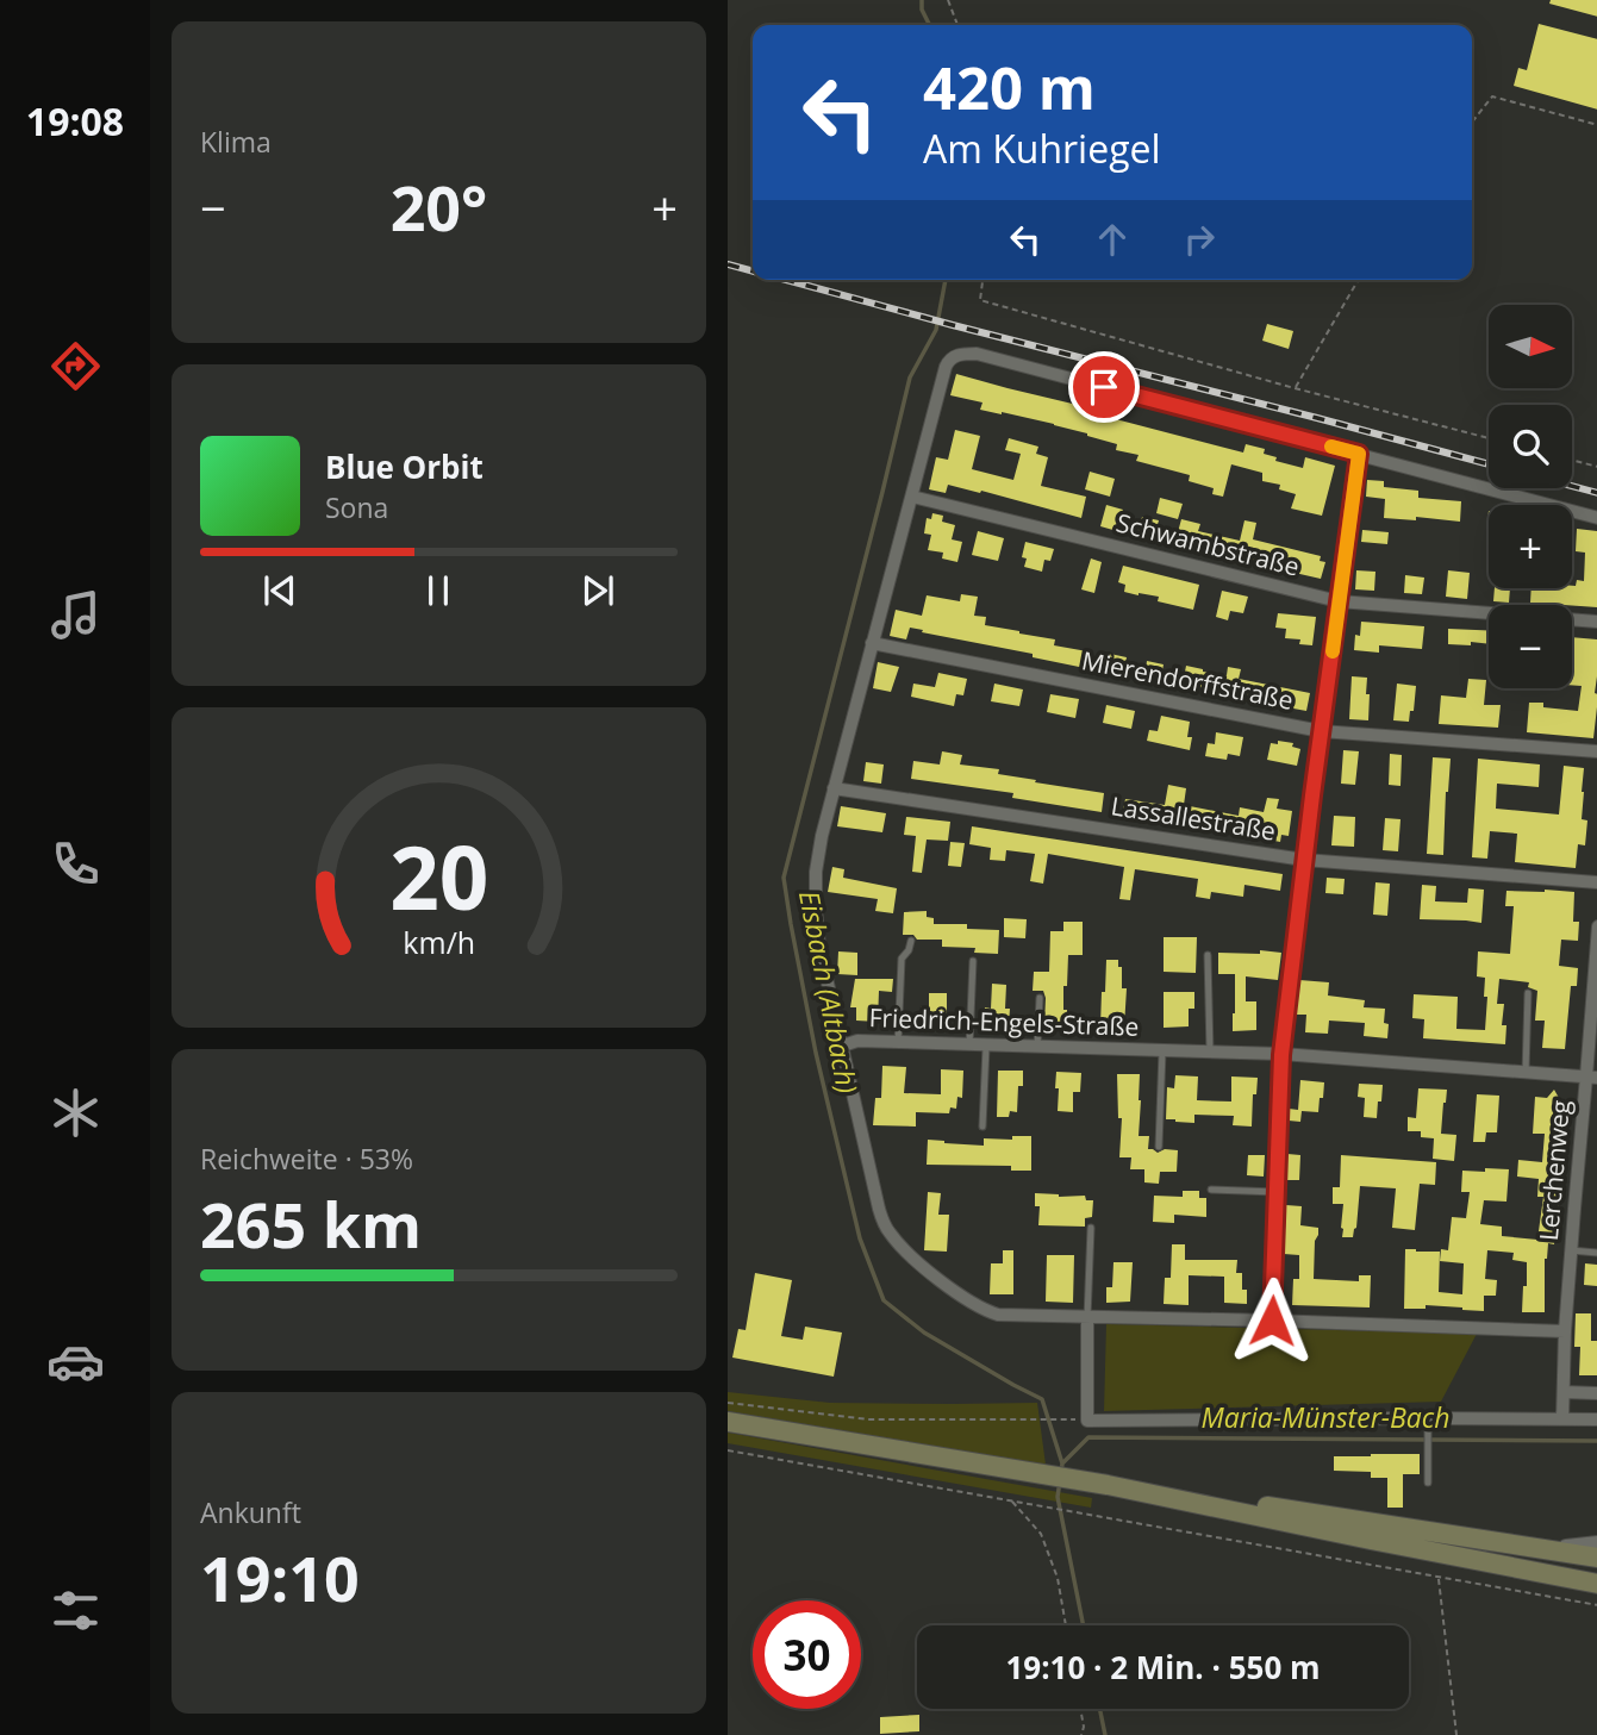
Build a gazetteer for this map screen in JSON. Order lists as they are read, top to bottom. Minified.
{"streets":{"street":["Schwambstraße","Mierendorffstraße","Lassallestraße","Friedrich-Engels-Straße","Lerchenweg"]},"crossings":[["Schwambstraße","Friedrich-Engels-Straße"],["Mierendorffstraße","Friedrich-Engels-Straße"],["Lassallestraße","Friedrich-Engels-Straße"],["Friedrich-Engels-Straße","Lerchenweg"]],"water":["Eisbach (Altbach)","Maria-Münster-Bach"],"north":"right","page":{"tabs":"19:08","tile":["Klima",["Reichweite · 53%","265 km"],["Ankunft","19:10"]],"turn":["420 m","Am Kuhriegel"],"heat":["−","20°","+"],"map_buttons":["+","−"],"song":["Blue Orbit","Sona"],"limit":"30","trip":"19:10 · 2 Min. · 550 m","gauge":["20","km/h"]}}
